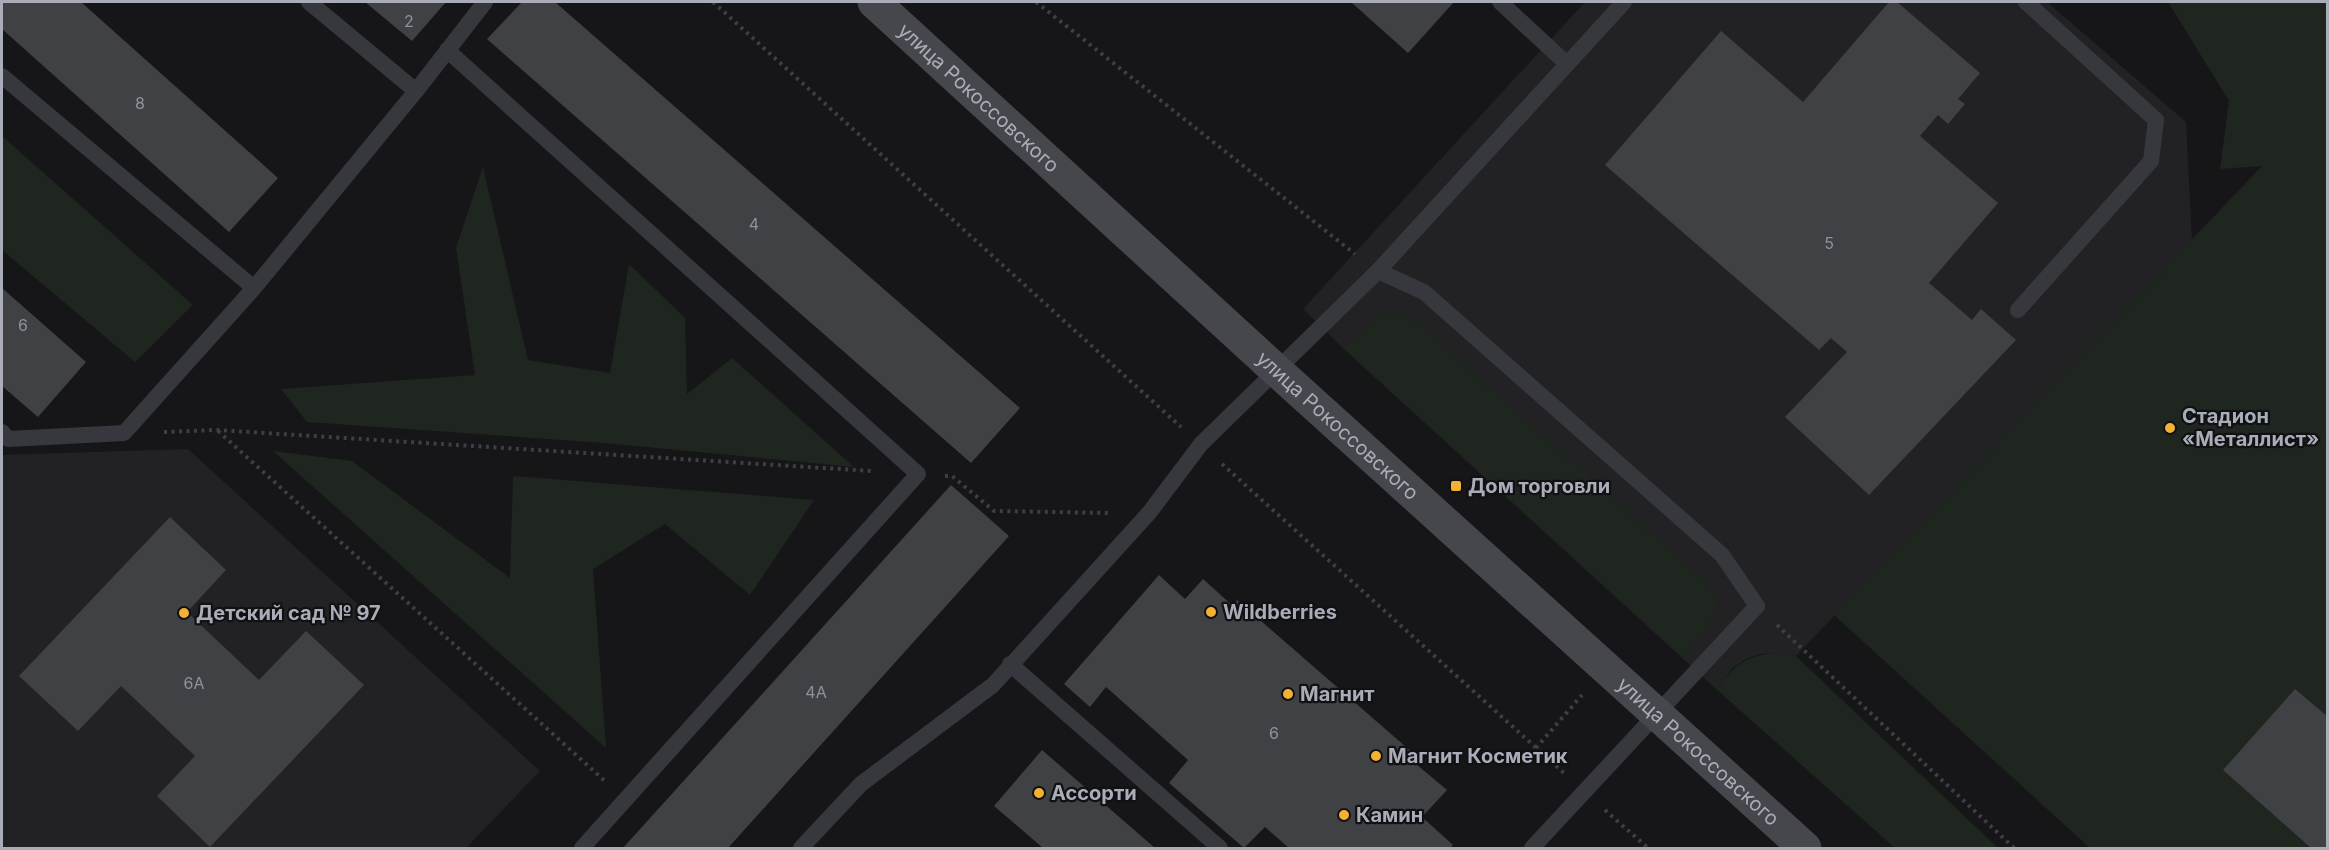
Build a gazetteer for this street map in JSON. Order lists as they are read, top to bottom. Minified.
{"streets":{"street":["улица Рокоссовского"]},"places":{"other":["Стадион «Металлист»","Wildberries","Детский сад № 97","Магнит","Магнит Косметик","Ассорти","Камин"],"transit":["Дом торговли"]},"house_numbers":["2","8","4","5","6","6А","4А","6"]}
